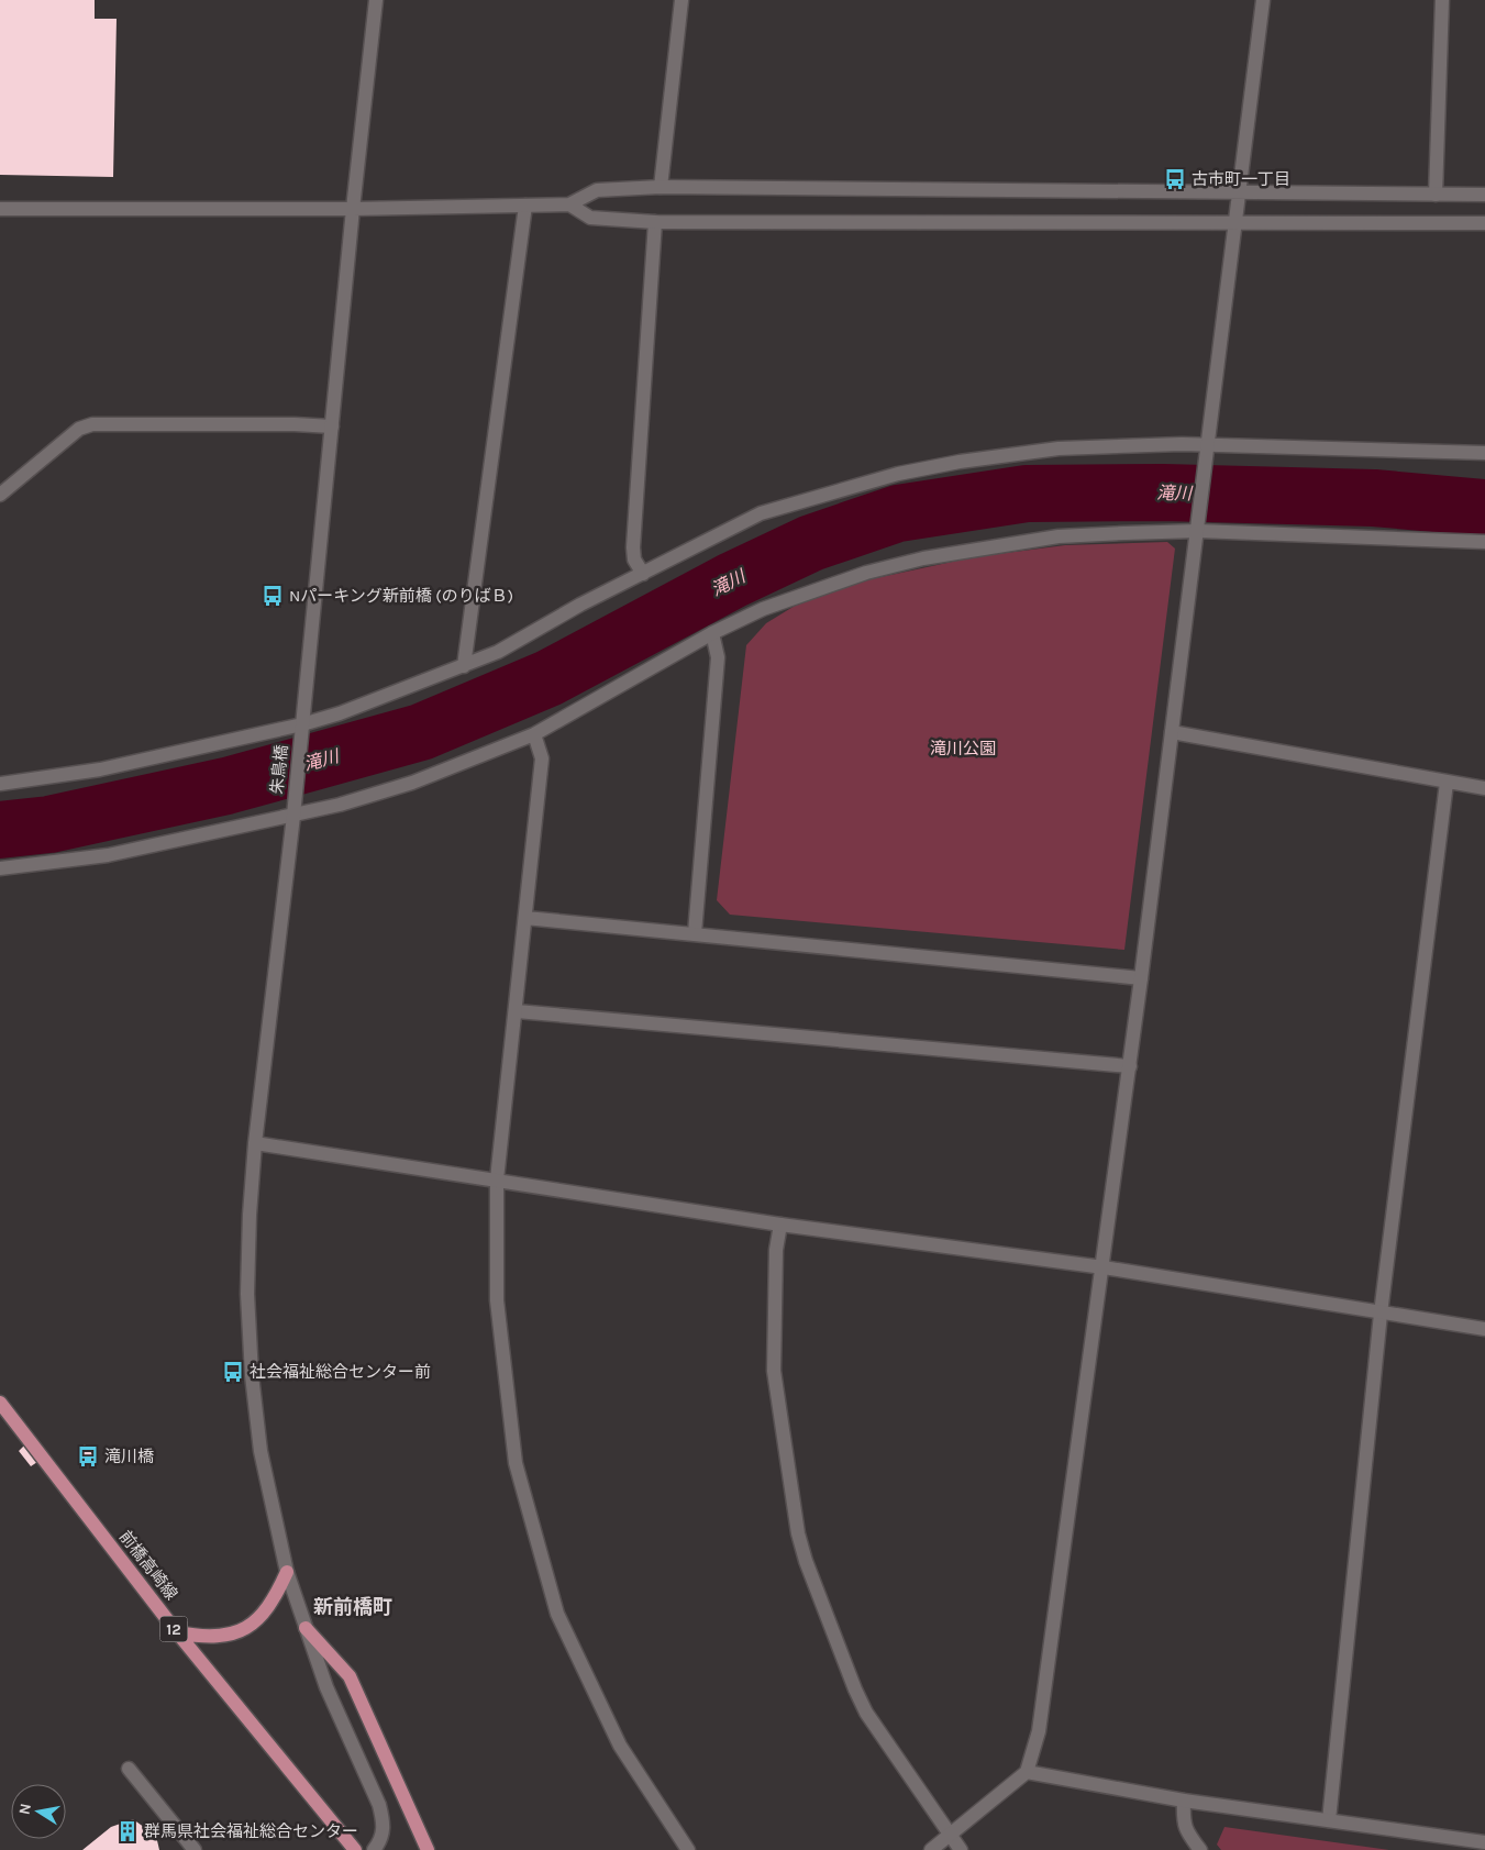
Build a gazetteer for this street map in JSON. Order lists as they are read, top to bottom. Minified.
{"streets":{"main road":["前橋高崎線","12"],"street":["朱鳥橋"]},"districts":["新前橋町"],"water":["滝川"],"parks":["滝川公園"],"places":{"bus stop":["古市町一丁目","Nパーキング新前橋 (のりばＢ)","社会福祉総合センター前","滝川橋"],"building":["群馬県社会福祉総合センター"]},"north":"left"}
